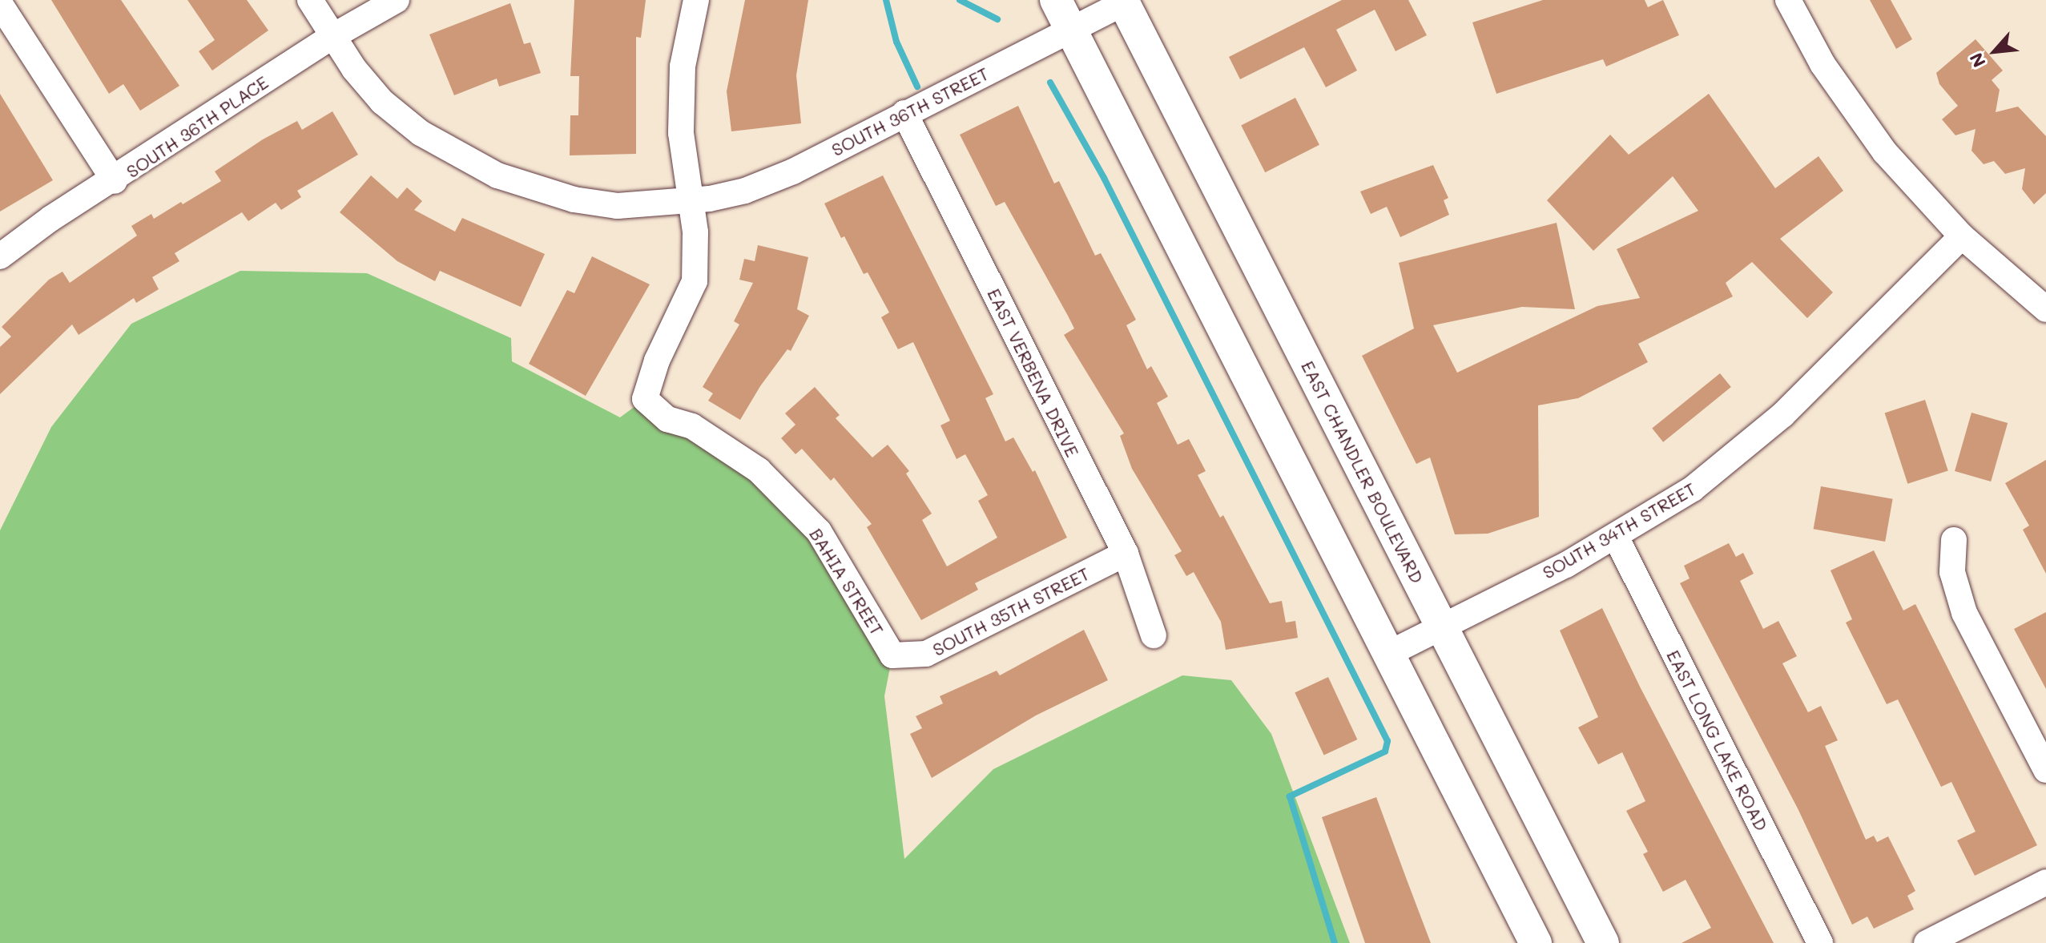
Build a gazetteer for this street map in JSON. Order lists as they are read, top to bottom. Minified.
{"streets":{"main road":["EAST CHANDLER BOULEVARD"],"street":["SOUTH 36TH STREET","SOUTH 36TH PLACE","EAST VERBENA DRIVE","SOUTH 34TH STREET","BAHIA STREET","SOUTH 35TH STREET","EAST LONG LAKE ROAD"]},"crossings":[["SOUTH 36TH STREET","SOUTH 36TH PLACE"],["SOUTH 36TH STREET","EAST VERBENA DRIVE"],["SOUTH 36TH STREET","EAST CHANDLER BOULEVARD"],["SOUTH 36TH STREET","BAHIA STREET"],["EAST VERBENA DRIVE","SOUTH 35TH STREET"],["EAST CHANDLER BOULEVARD","SOUTH 34TH STREET"],["SOUTH 34TH STREET","EAST LONG LAKE ROAD"],["BAHIA STREET","SOUTH 35TH STREET"]],"north":"bottom left"}
